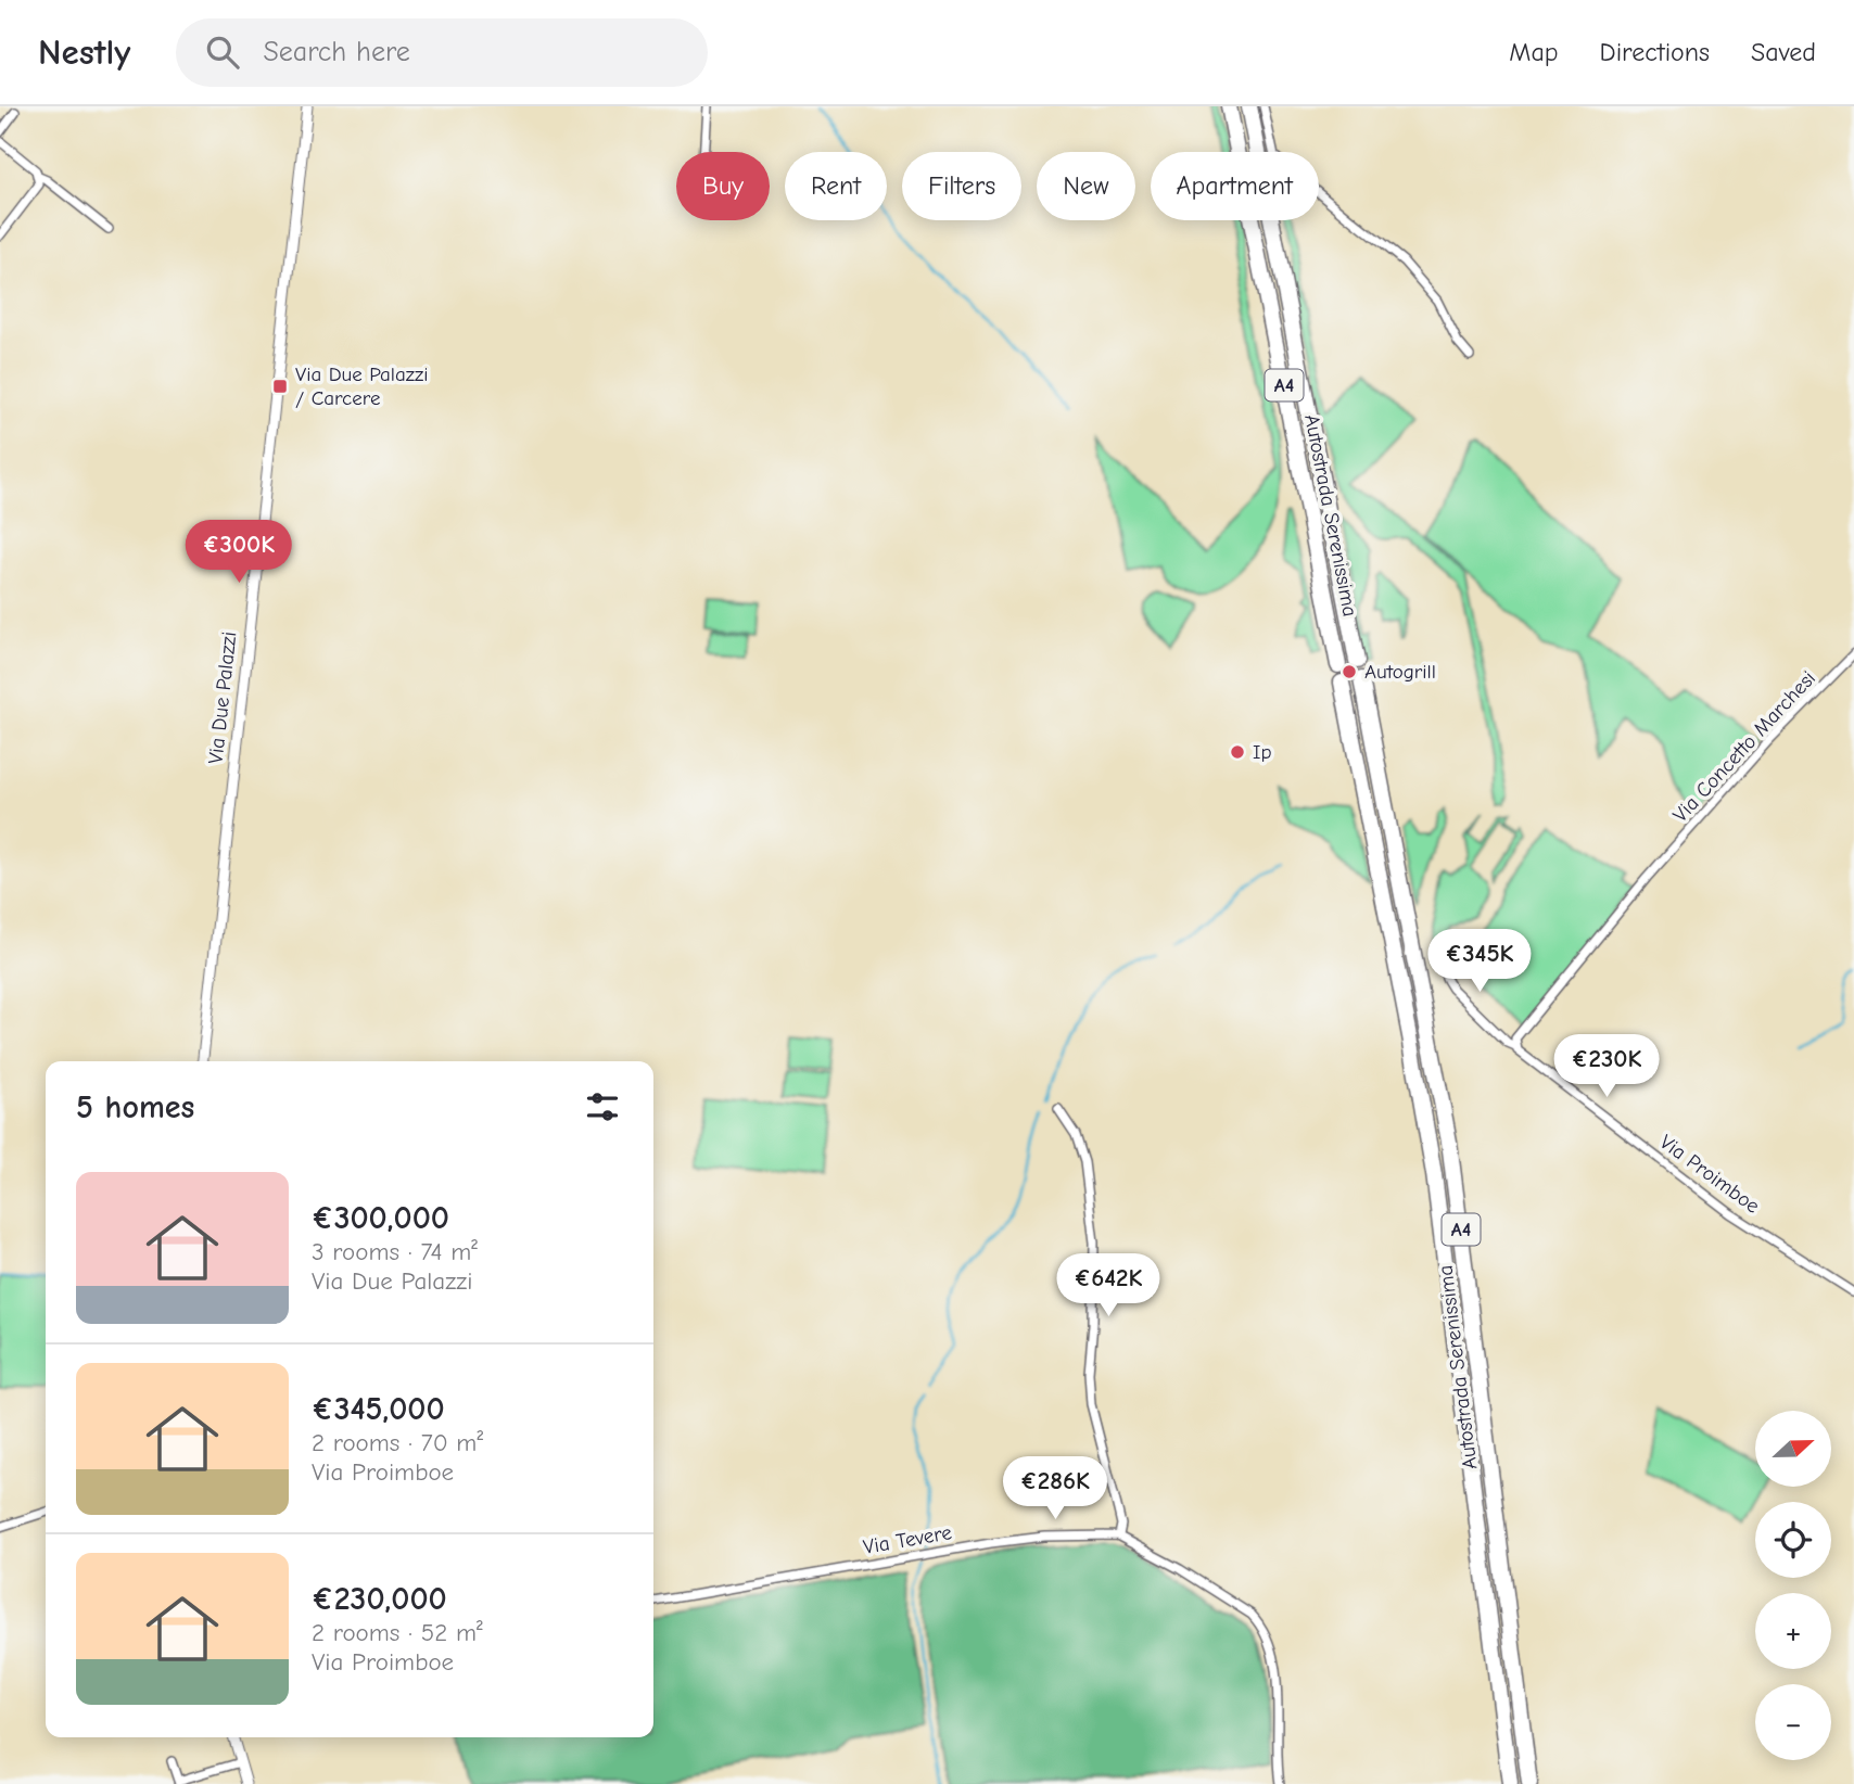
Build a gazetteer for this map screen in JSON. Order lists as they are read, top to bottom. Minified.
{"streets":{"highway":["A4","Autostrada Serenissima"],"street":["Via Due Palazzi","Via Concetto Marchesi","Via Proimboe","Via Tevere"]},"crossings":[["Via Concetto Marchesi","Via Proimboe"]],"places":{"transit":["Via Due Palazzi / Carcere"],"other":["Autogrill","Ip"]},"north":"right","page":{"header":"Nestly","search":"Search here","nav":["Map","Directions","Saved"],"chip":["Buy","Rent","Filters","New","Apartment"],"price":["€300K","€345K","€230K","€642K","€286K"],"heading":"5 homes","list":[{"name":"€300,000","note":"3 rooms · 74 m² · Via Due Palazzi"},{"name":"€345,000","note":"2 rooms · 70 m² · Via Proimboe"},{"name":"€230,000","note":"2 rooms · 52 m² · Via Proimboe"}],"map_buttons":["+","−"]}}
